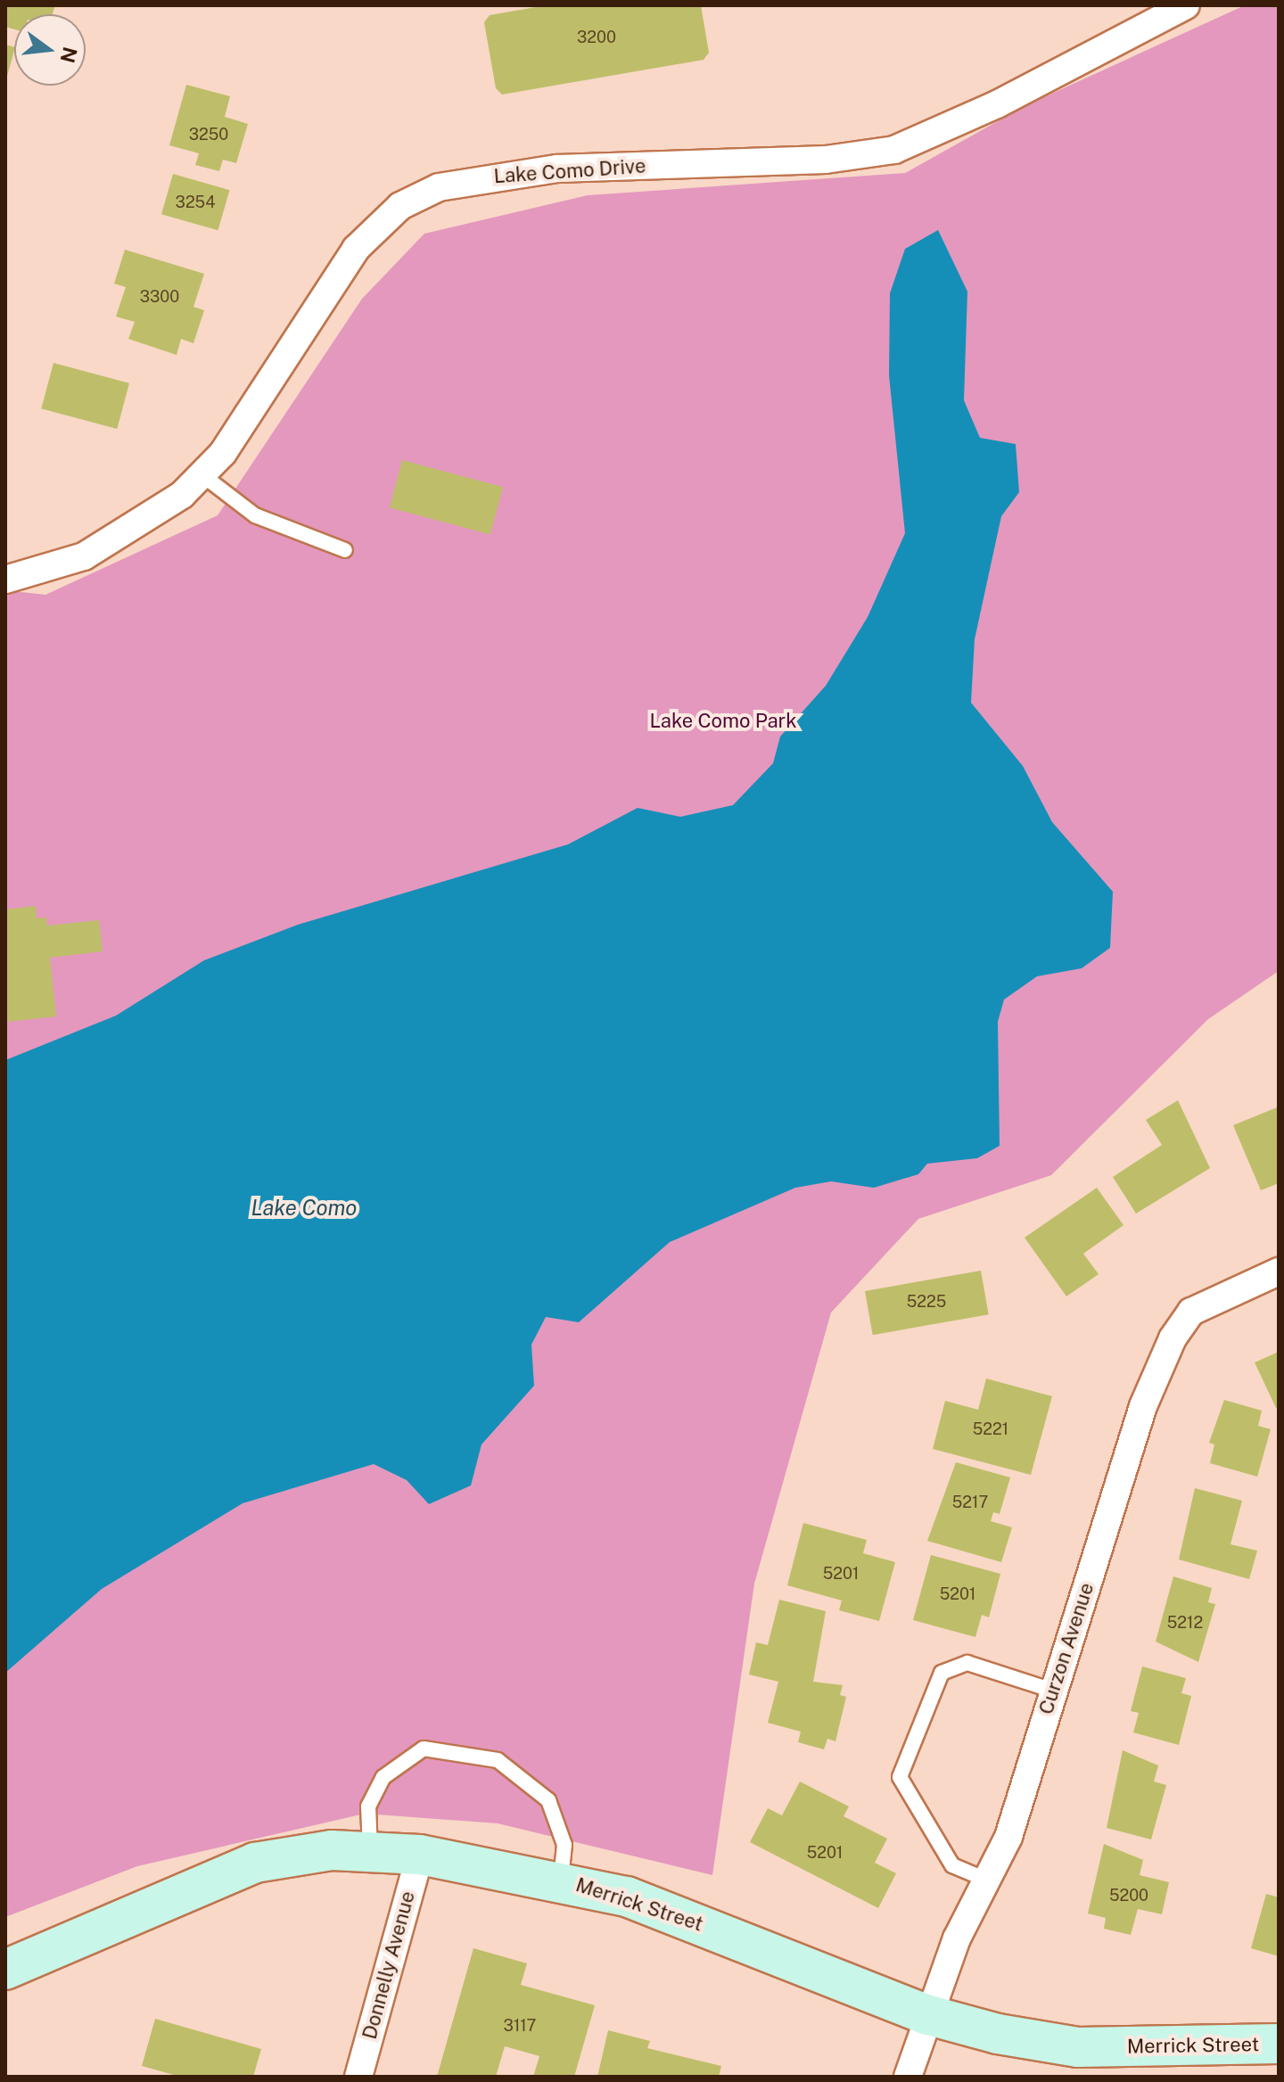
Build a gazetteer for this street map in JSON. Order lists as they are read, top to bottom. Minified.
{"streets":{"street":["Lake Como Drive","Curzon Avenue","Merrick Street","Donnelly Avenue"]},"crossings":[["Curzon Avenue","Merrick Street"],["Merrick Street","Donnelly Avenue"]],"water":["Lake Como"],"parks":["Lake Como Park"],"house_numbers":["3200","3250","3254","3300","5225","5221","5217","5201","5201","5212","5201","5200","3117"],"north":"right"}
